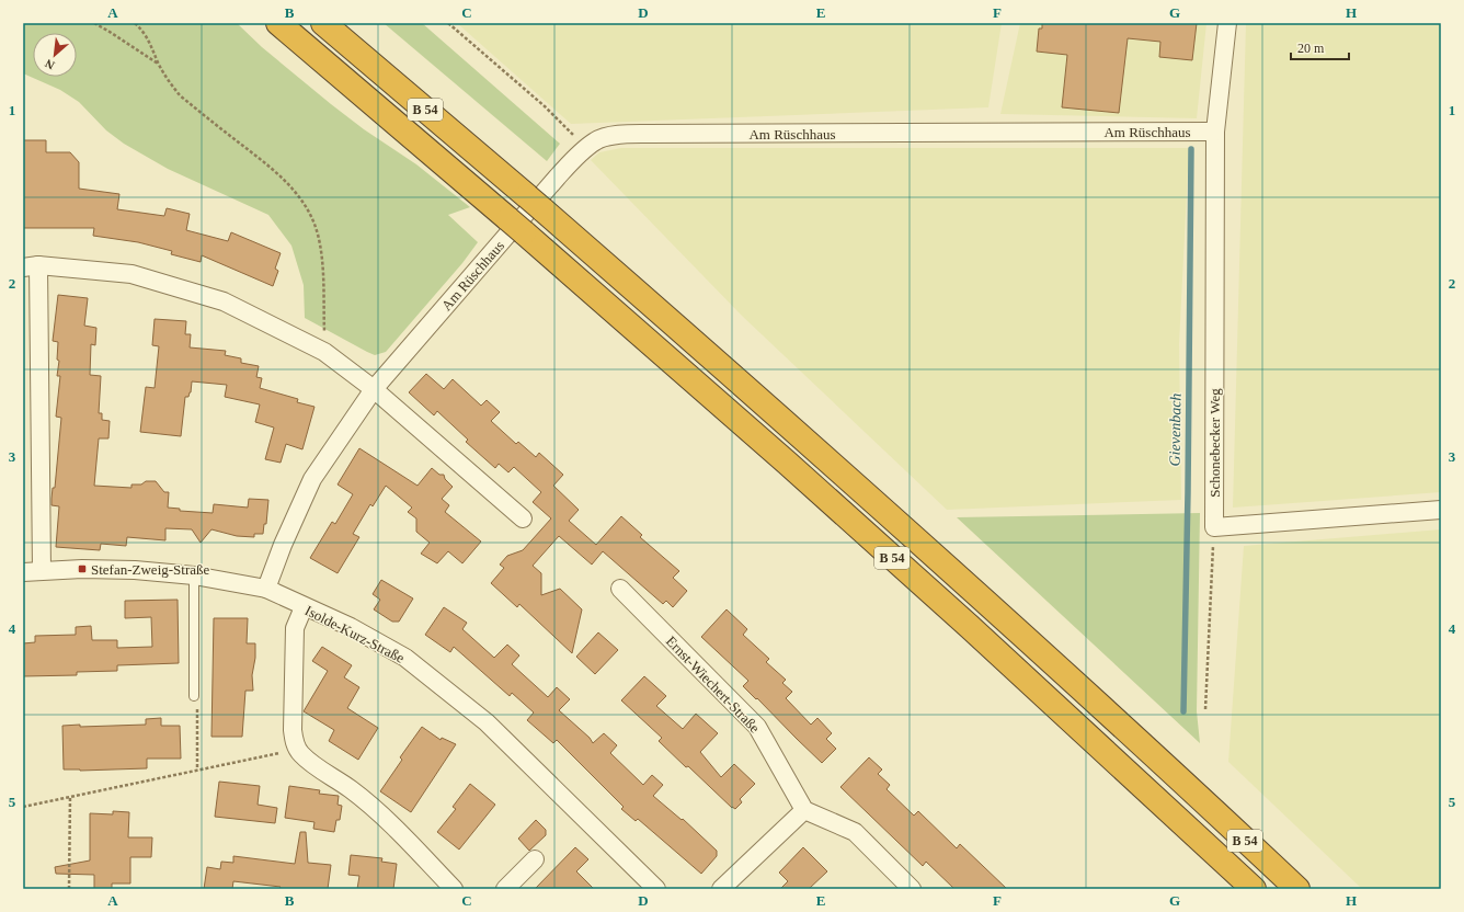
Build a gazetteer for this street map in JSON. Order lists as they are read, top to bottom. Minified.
{"streets":{"highway":["B 54"],"street":["Am Rüschhaus","Schonebecker Weg","Isolde-Kurz-Straße","Ernst-Wiechert-Straße"]},"crossings":[["Am Rüschhaus","Schonebecker Weg"],["Am Rüschhaus","Isolde-Kurz-Straße"]],"water":["Gievenbach"],"places":{"transit":["Stefan-Zweig-Straße"]},"scale_bar":"20 m","north":"bottom left","grid":{"columns":["A","B","C","D","E","F","G","H"],"rows":["1","2","3","4","5"]}}
